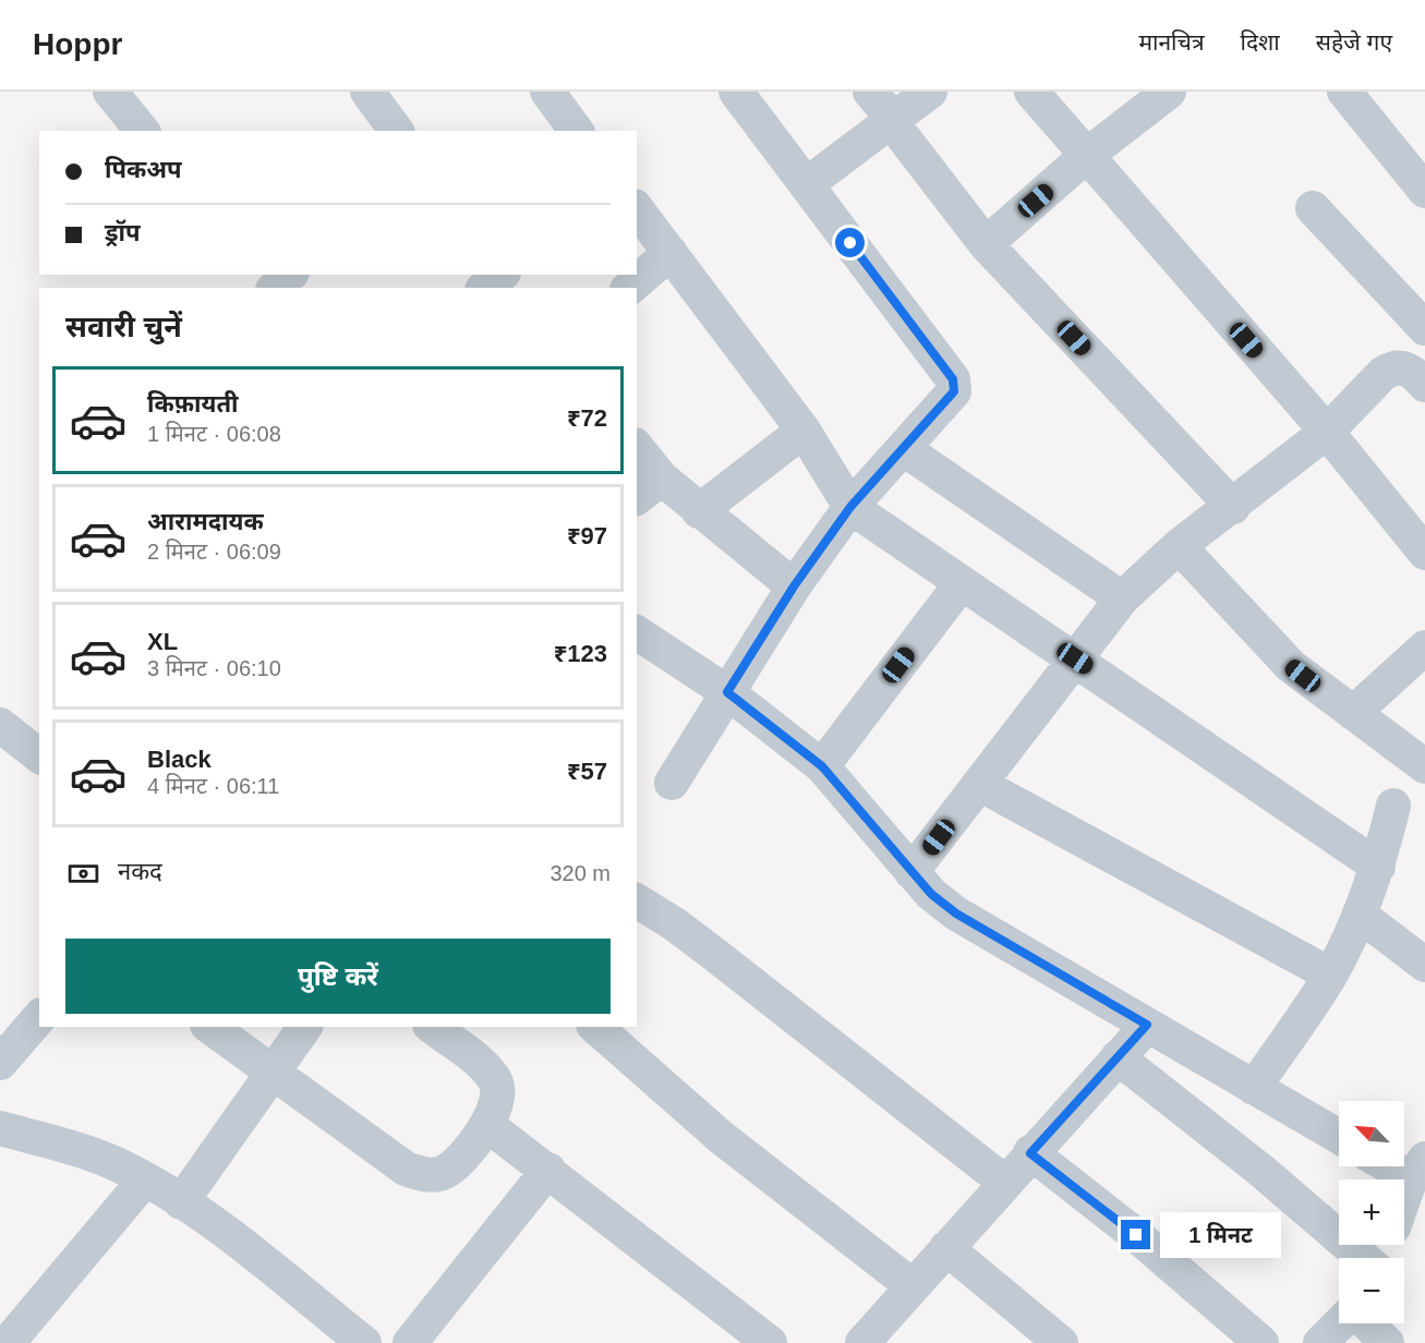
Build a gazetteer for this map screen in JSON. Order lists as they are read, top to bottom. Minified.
{"north":"top left","page":{"header":"Hoppr","nav":["मानचित्र","दिशा","सहेजे गए"],"banner":["पिकअप","ड्रॉप"],"heading":"सवारी चुनें","list":[{"name":"किफ़ायती","note":"1 मिनट · 06:08","value":"₹72"},{"name":"आरामदायक","note":"2 मिनट · 06:09","value":"₹97"},{"name":"XL","note":"3 मिनट · 06:10","value":"₹123"},{"name":"Black","note":"4 मिनट · 06:11","value":"₹57"}],"pay":["नकद","320 m"],"buttons":"पुष्टि करें","map_buttons":["+","−"],"bubble":"1 मिनट"}}
